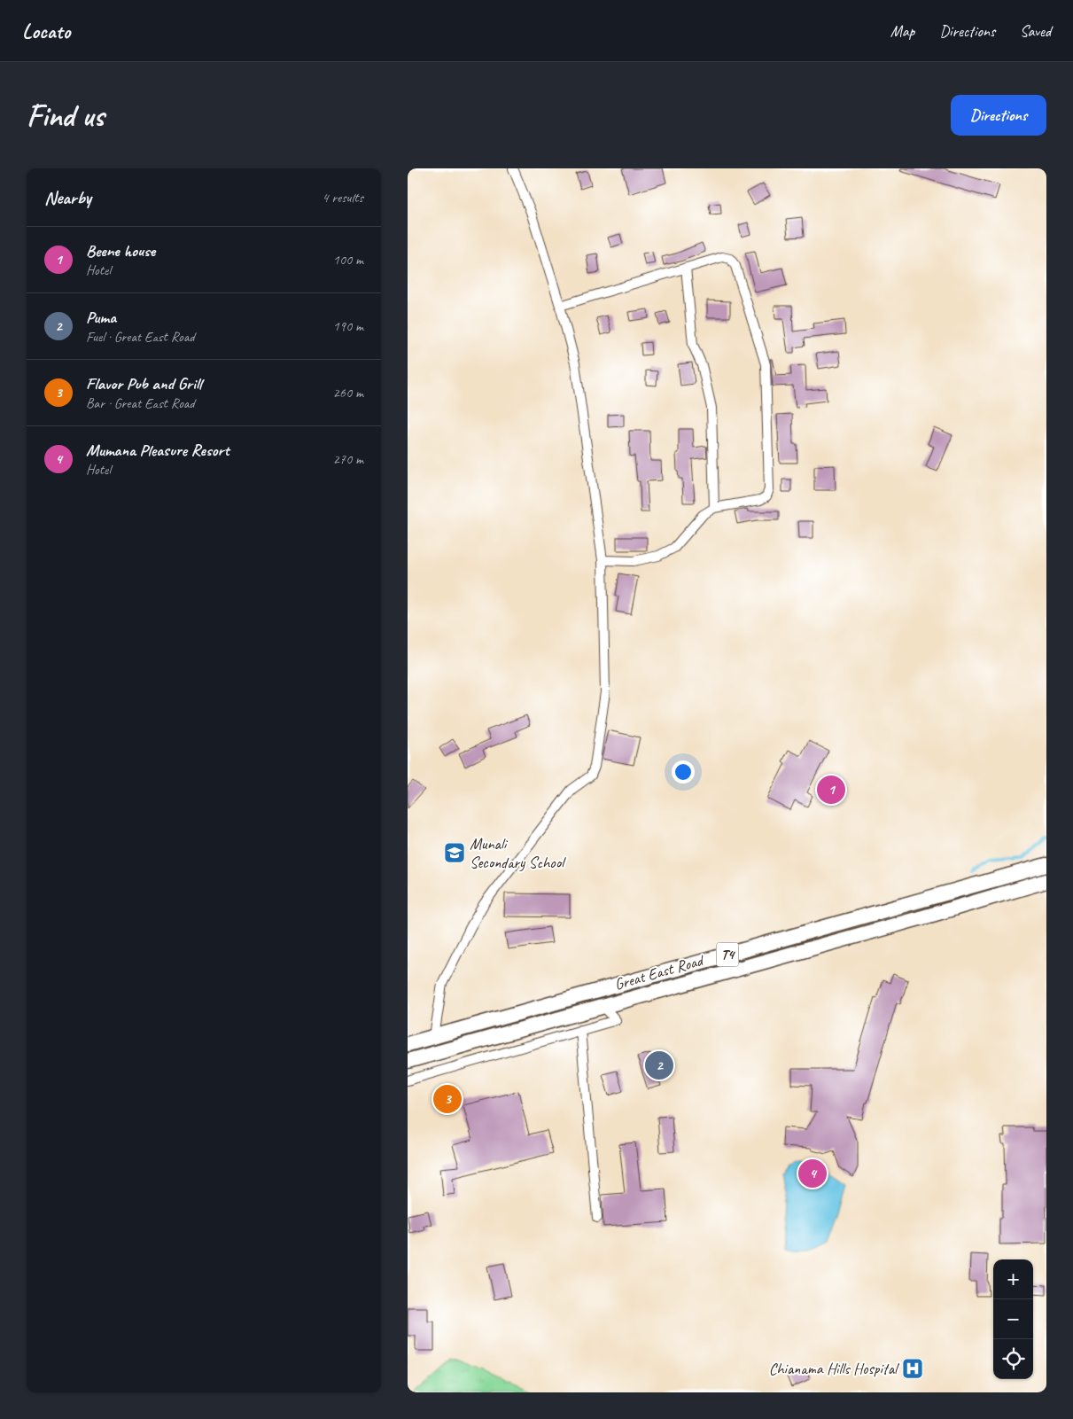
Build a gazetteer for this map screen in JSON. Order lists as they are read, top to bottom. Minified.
{"streets":{"main road":["T4","Great East Road"]},"places":{"school or university":["Munali Secondary School"],"hospital":["Chianama Hills Hospital"]},"page":{"header":"Locato","nav":["Map","Directions","Saved"],"buttons":"Directions","title":"Find us","heading":["Nearby","4 results"],"list":[{"mark":"1","name":"Beene house","note":"Hotel","value":"100 m"},{"mark":"2","name":"Puma","note":"Fuel · Great East Road","value":"190 m"},{"mark":"3","name":"Flavor Pub and Grill","note":"Bar · Great East Road","value":"260 m"},{"mark":"4","name":"Mumana Pleasure Resort","note":"Hotel","value":"270 m"}],"pins":["1","2","3","4"],"map_buttons":["+","−"]}}
